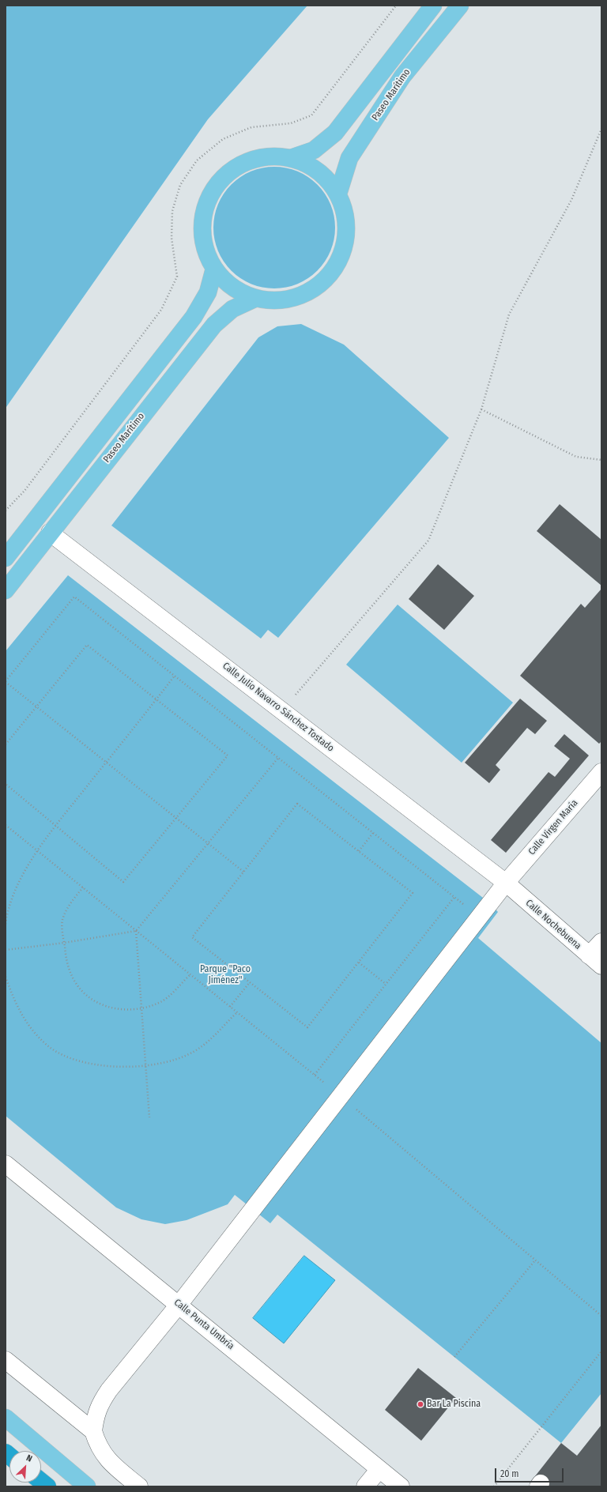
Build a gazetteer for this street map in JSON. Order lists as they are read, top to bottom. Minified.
{"streets":{"main road":["Paseo Marítimo"],"street":["Calle Julio Navarro Sánchez Tostado","Calle Virgen María","Calle Nochebuena","Calle Punta Umbría"]},"crossings":[["Paseo Marítimo","Calle Julio Navarro Sánchez Tostado"],["Calle Julio Navarro Sánchez Tostado","Calle Virgen María"],["Calle Julio Navarro Sánchez Tostado","Calle Nochebuena"],["Calle Virgen María","Calle Nochebuena"],["Calle Virgen María","Calle Punta Umbría"]],"parks":["Parque \"Paco Jiménez\""],"places":["Bar La Piscina"],"scale_bar":"20 m","north":"top right"}
